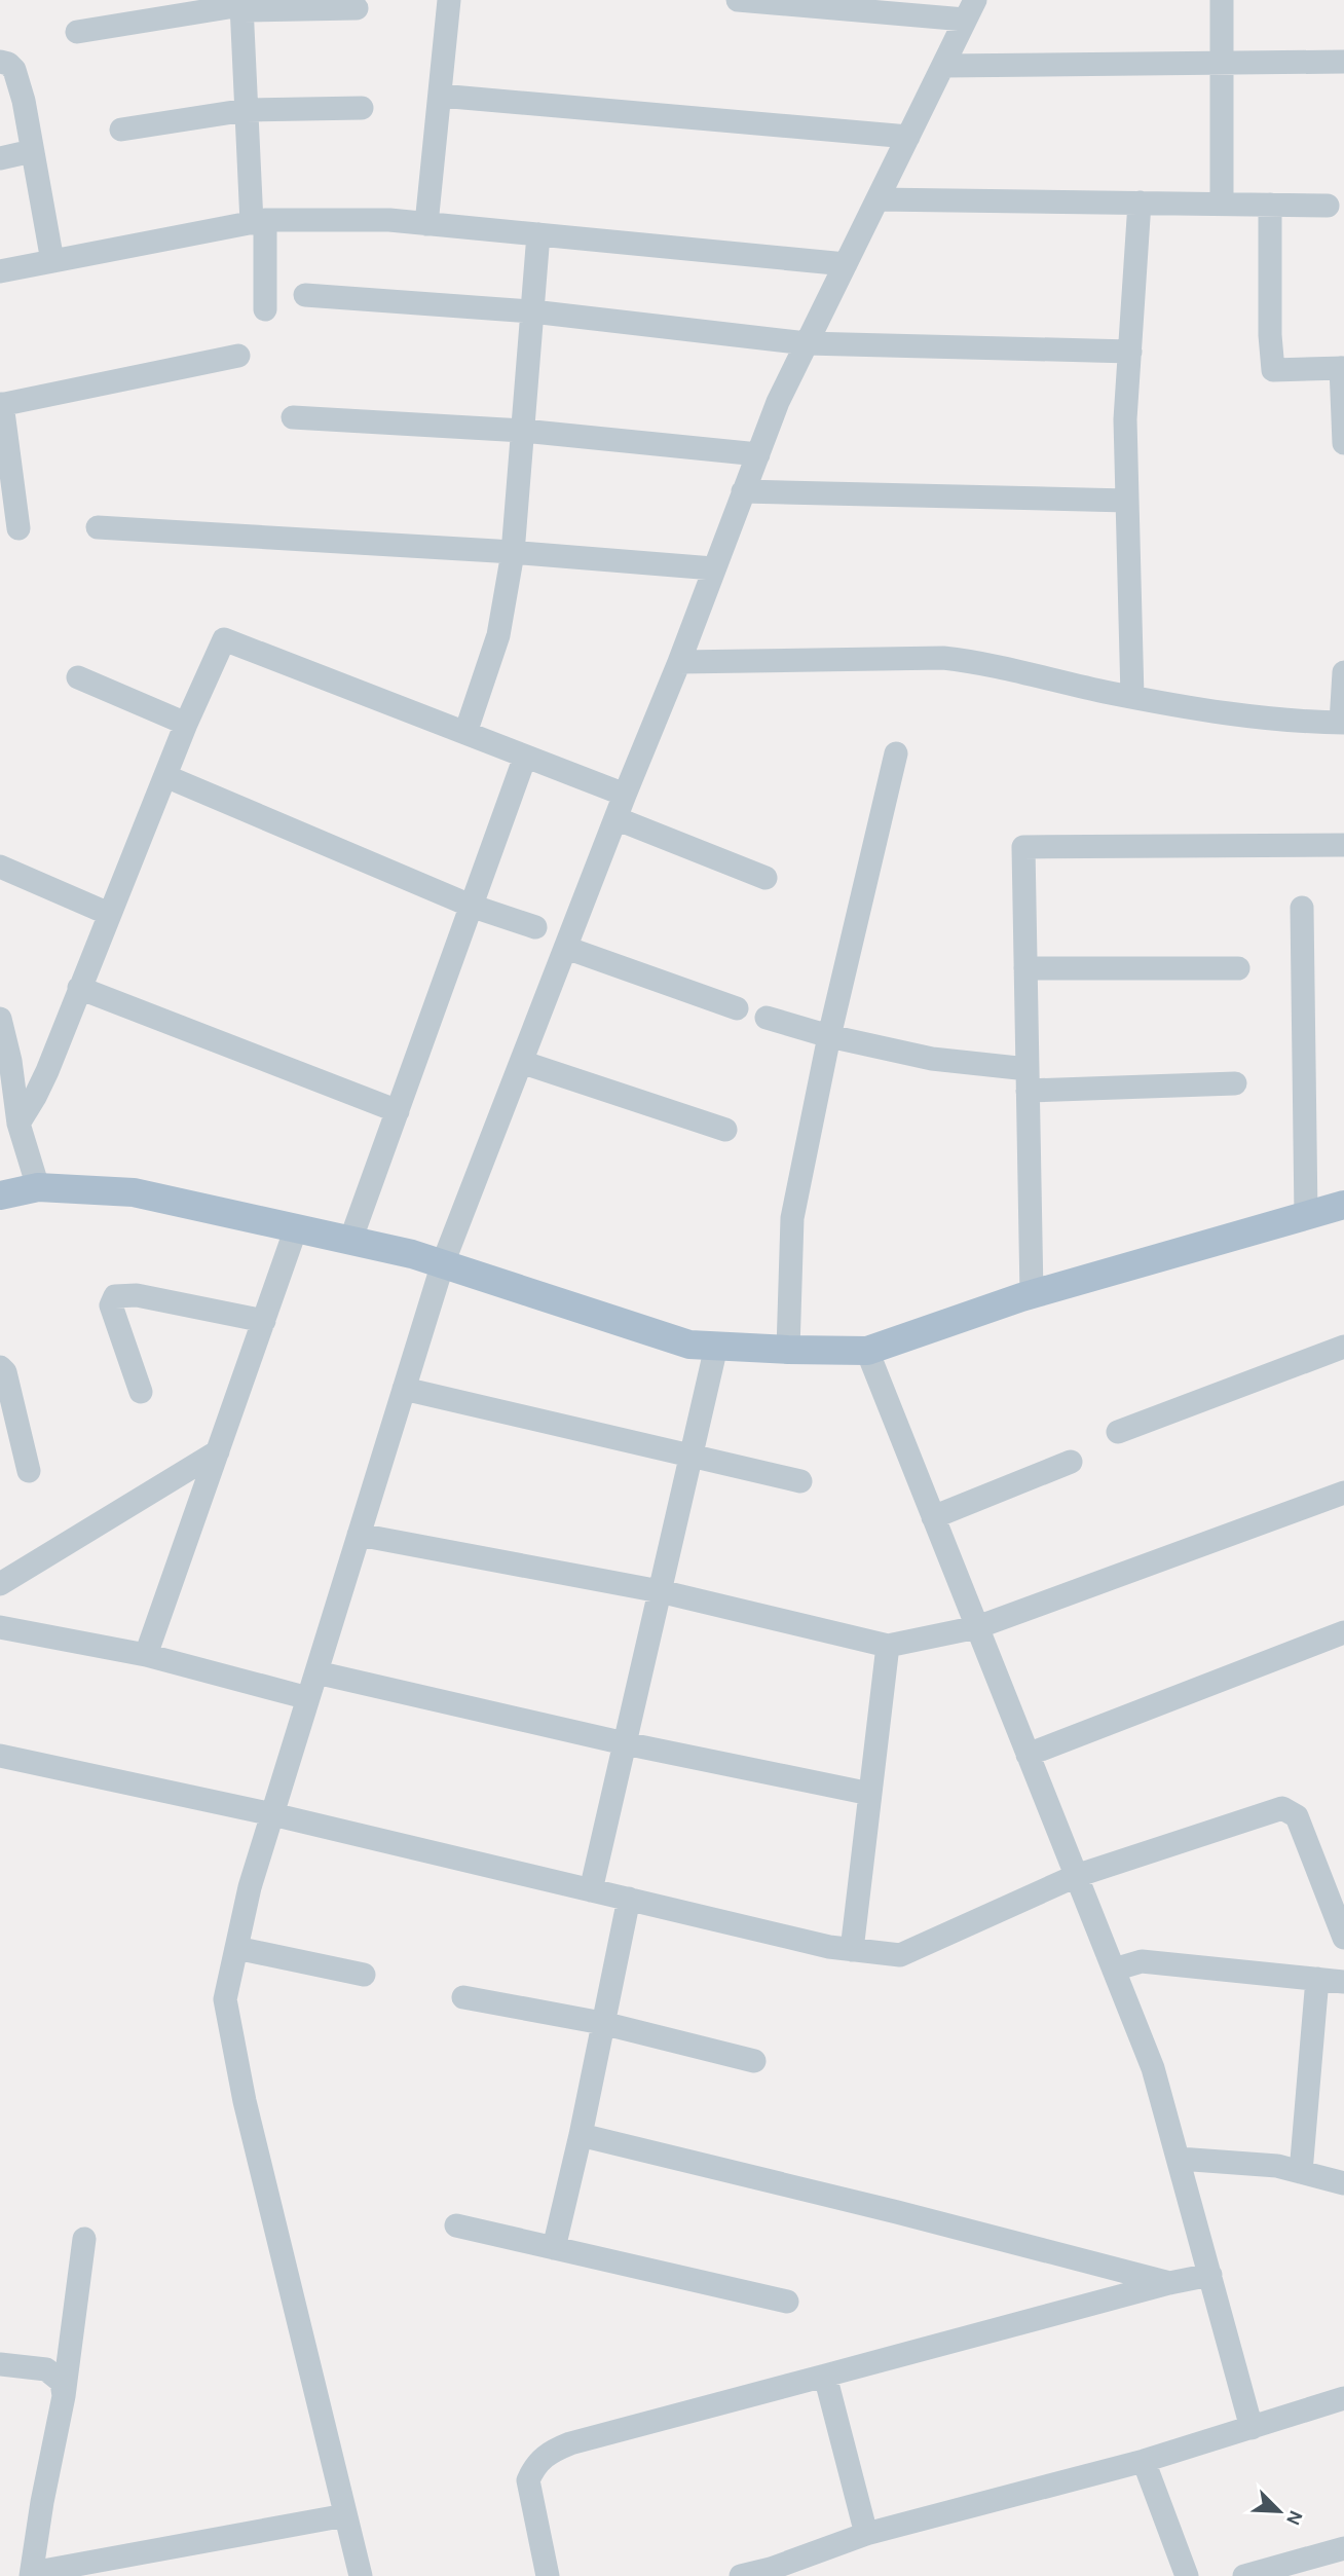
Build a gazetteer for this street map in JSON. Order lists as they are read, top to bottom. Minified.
{"north":"bottom right"}
